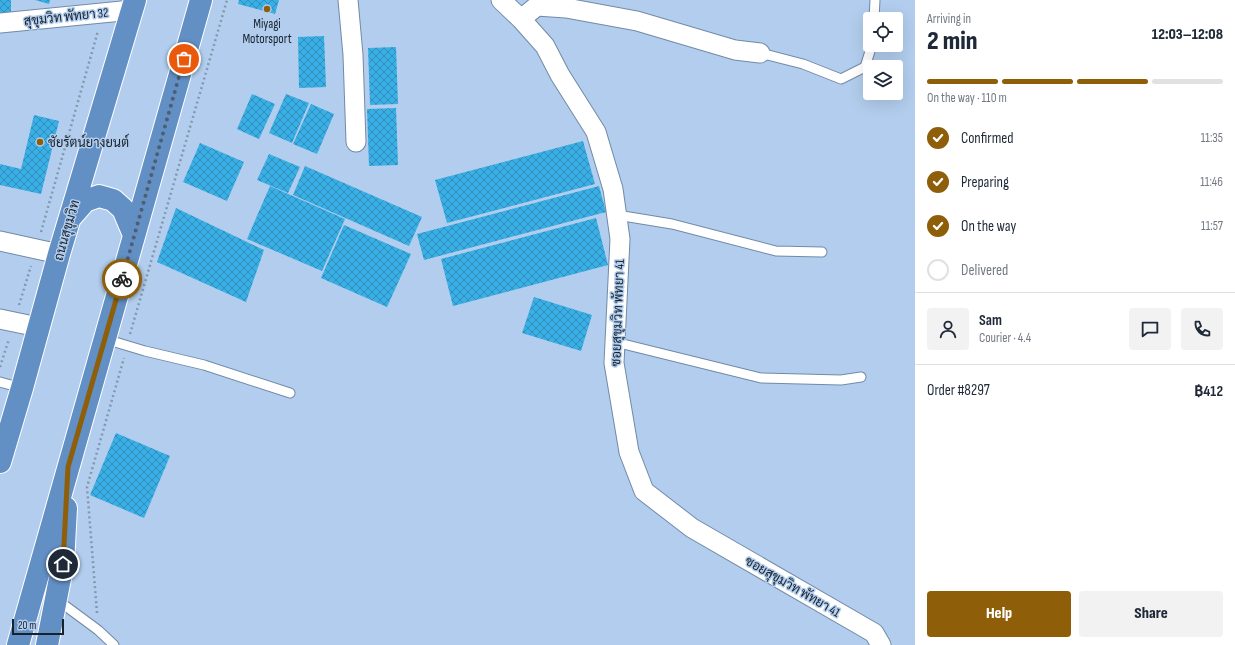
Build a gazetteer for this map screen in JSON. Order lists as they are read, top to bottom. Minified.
{"streets":{"highway":["ถนนสุขุมวิท"],"street":["สุขุมวิท พัทยา 32","ซอยสุขุมวิท พัทยา 41"]},"crossings":[["สุขุมวิท พัทยา 32","ถนนสุขุมวิท"]],"places":["Miyagi Motorsport","ชัยรัตน์ยางยนต์"],"scale_bar":"20 m","page":{"heading":["2 min","Arriving in","12:03–12:08"],"panel":["Sam","Courier · 4.4","Order #8297","฿412"],"bar":"On the way · 110 m","list":[["Confirmed","11:35"],["Preparing","11:46"],["On the way","11:57"],"Delivered"],"buttons":["Help","Share"],"scale":"20 m"}}
